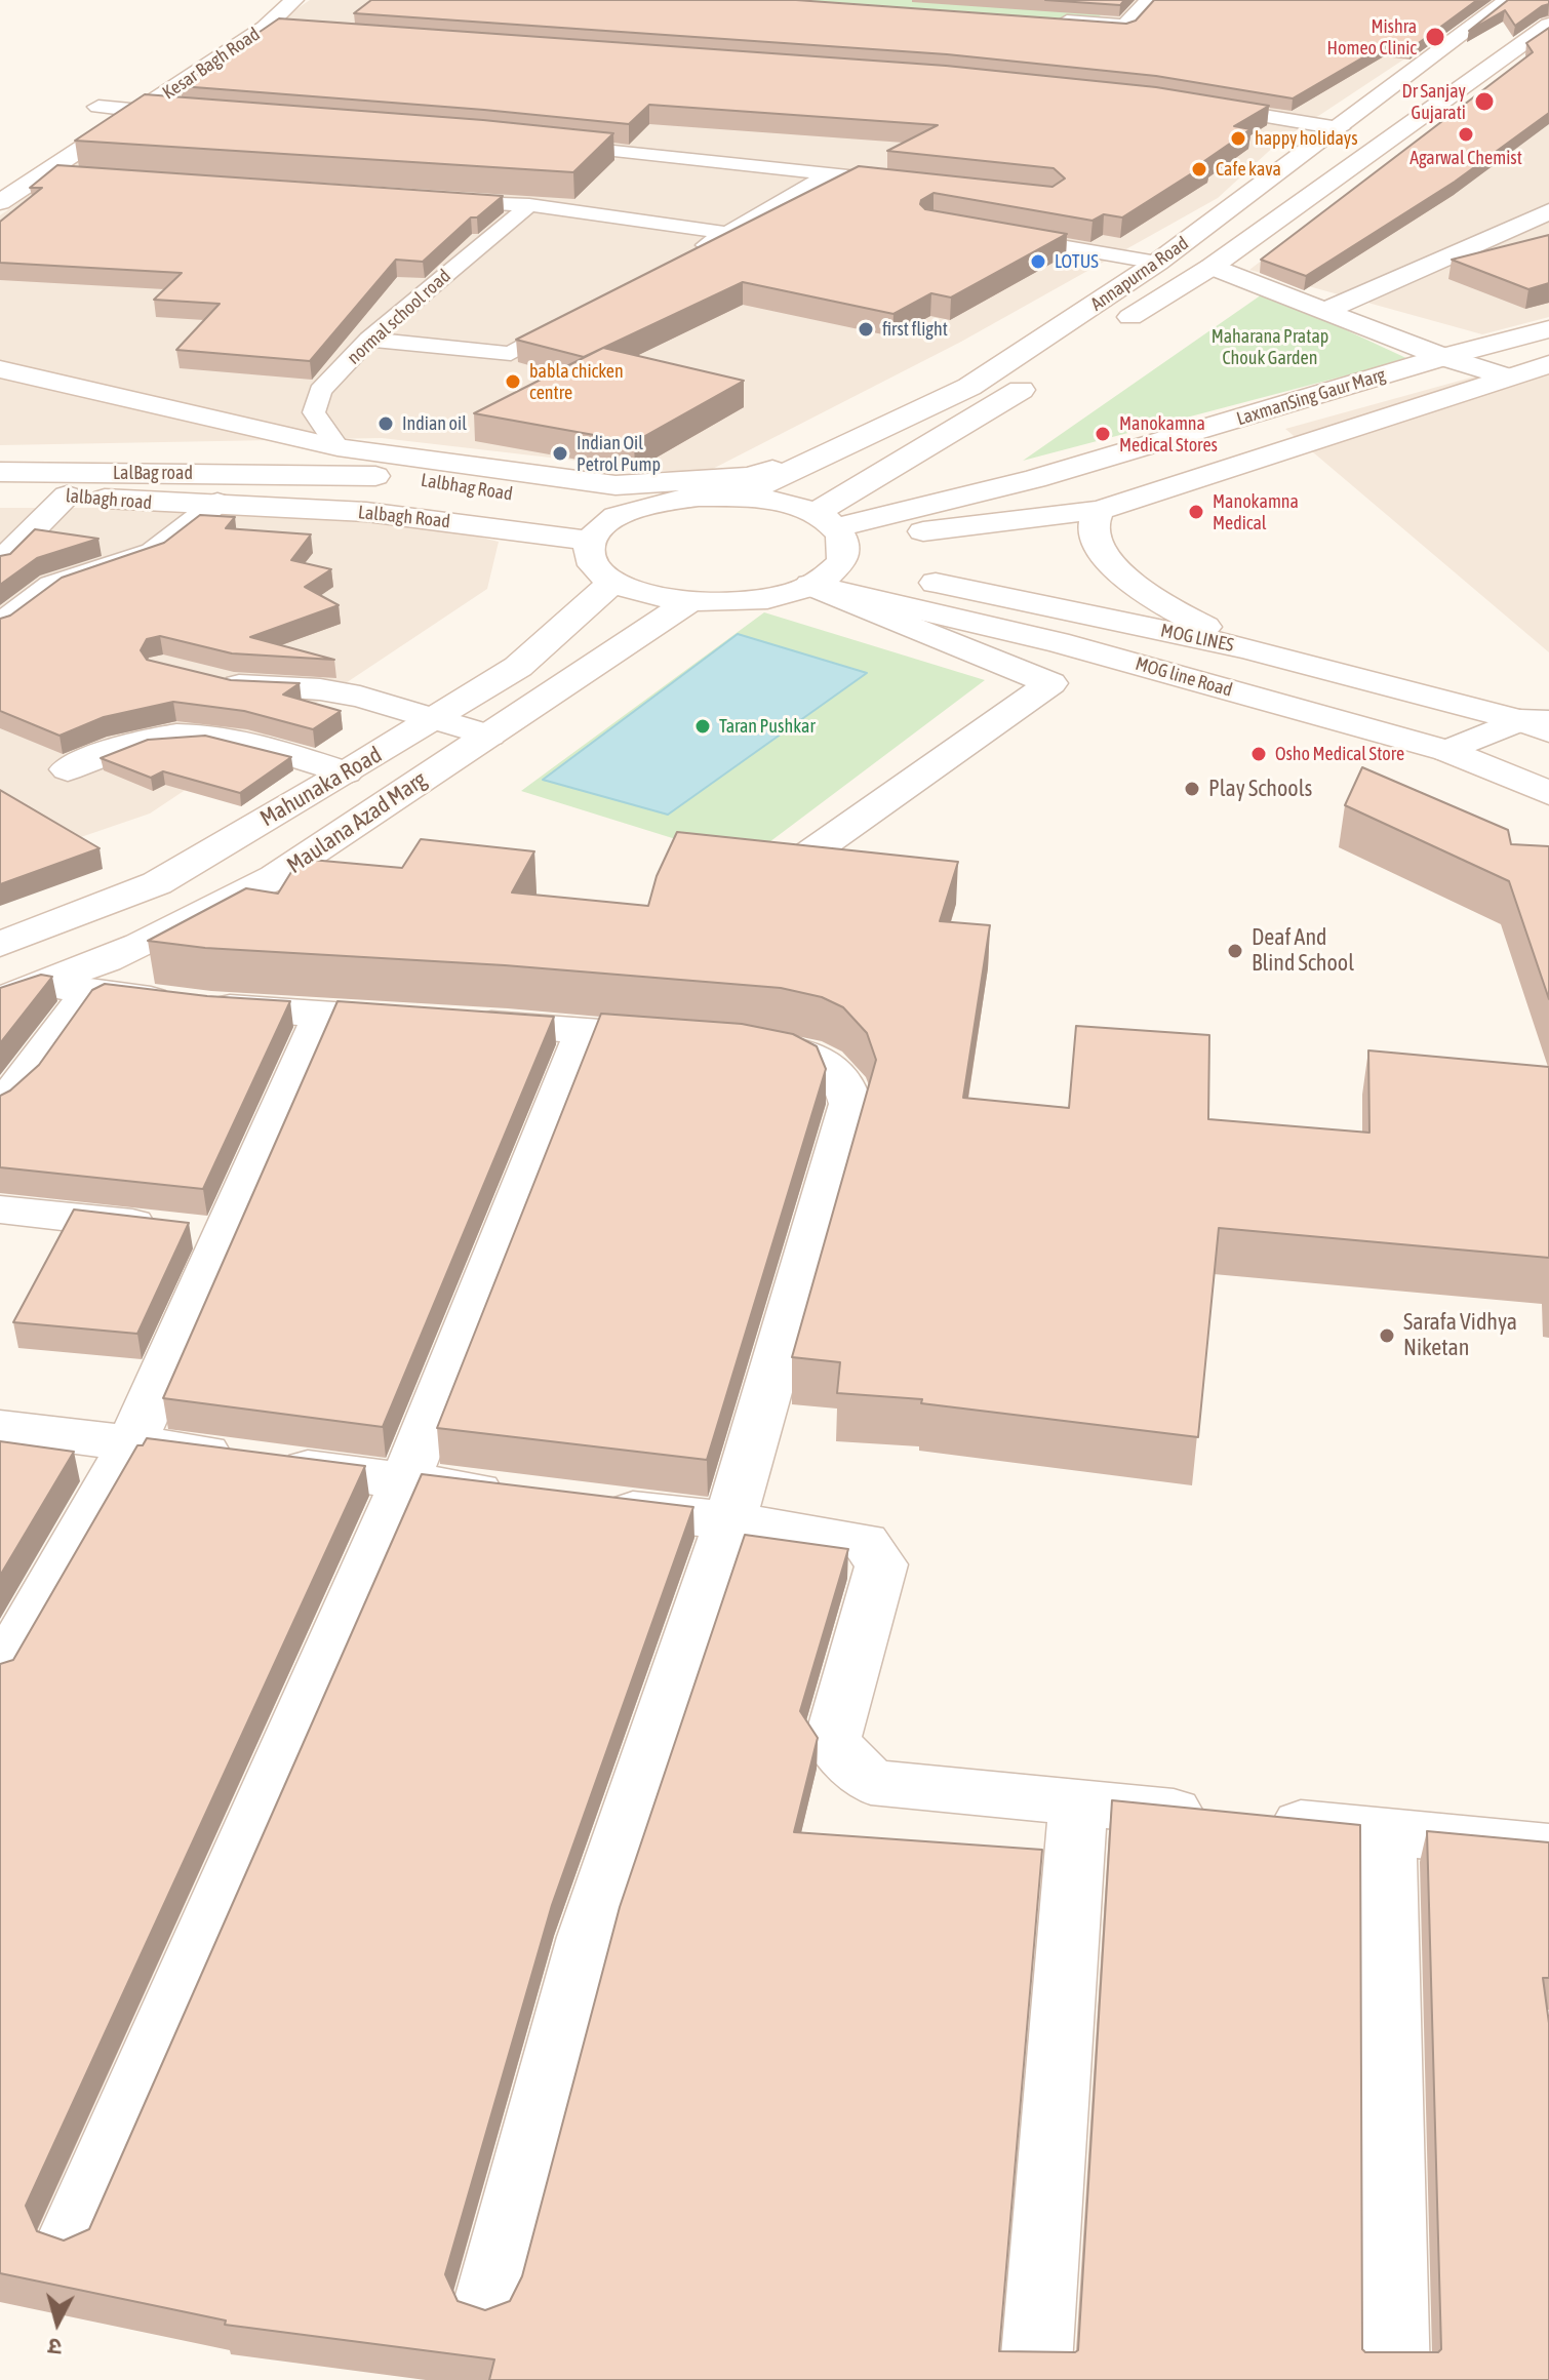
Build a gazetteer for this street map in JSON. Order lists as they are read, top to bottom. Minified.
{"streets":{"main road":["Kesar Bagh Road","Annapurna Road","LaxmanSing Gaur Marg","LalBag road","Lalbhag Road","lalbagh road","Lalbagh Road","MOG LINES","MOG line Road","Mahunaka Road","Maulana Azad Marg"],"lane":["normal school road"]},"crossings":[["Annapurna Road","MOG LINES"],["LaxmanSing Gaur Marg","MOG LINES"],["LalBag road","Lalbhag Road"],["Lalbhag Road","MOG LINES"],["lalbagh road","Lalbagh Road"]],"parks":["Maharana Pratap Chouk Garden"],"places":["Mishra Homeo Clinic","Dr Sanjay Gujarati","Agarwal Chemist","happy holidays","Cafe kava","LOTUS","first flight","babla chicken centre","Indian oil","Manokamna Medical Stores","Indian Oil Petrol Pump","Manokamna Medical","Taran Pushkar","Osho Medical Store","Play Schools","Deaf And Blind School","Sarafa Vidhya Niketan"],"north":"bottom"}
